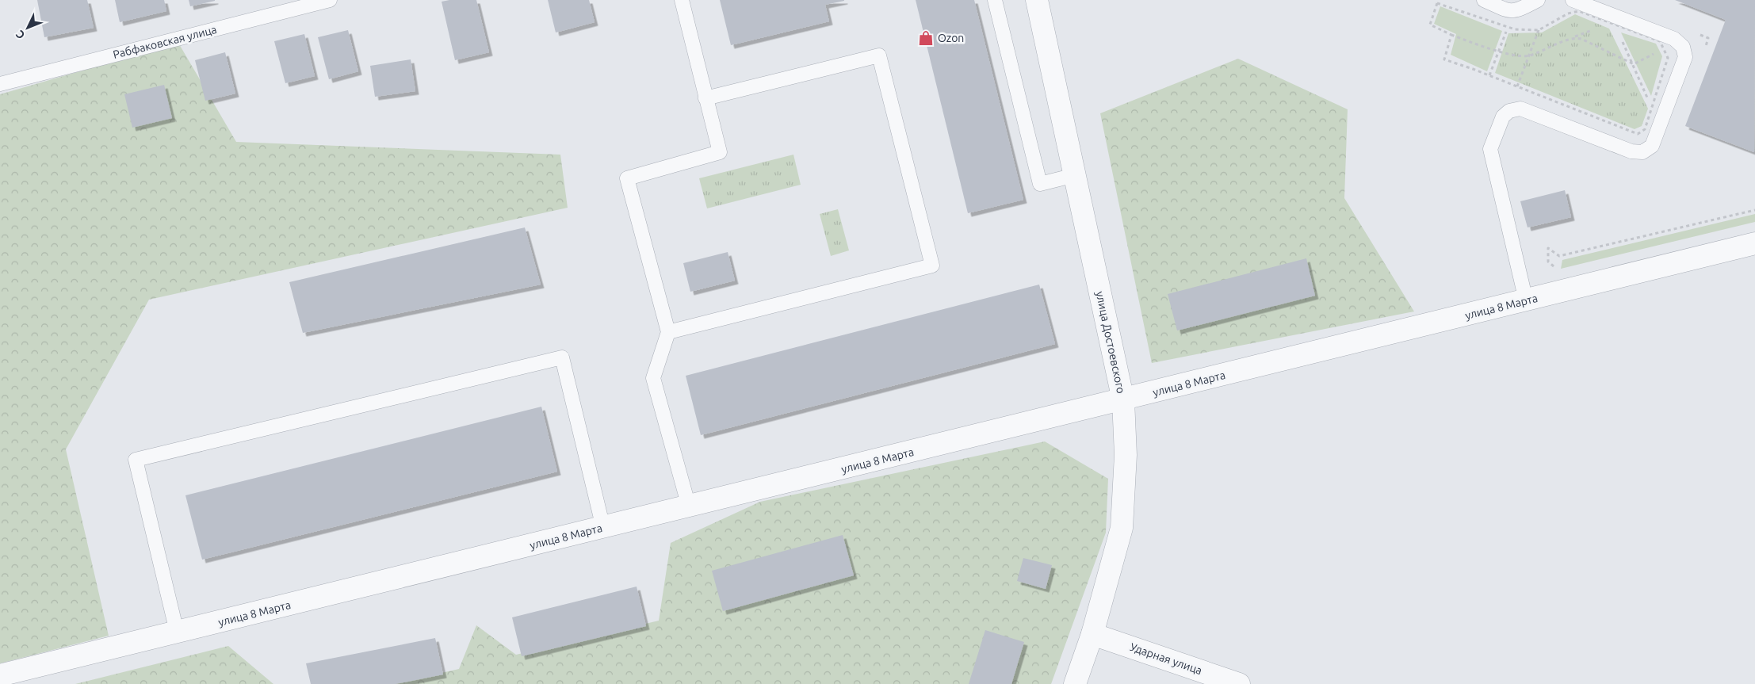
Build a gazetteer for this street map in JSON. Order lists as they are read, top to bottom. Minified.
{"streets":{"street":["улица 8 Марта","улица Достоевского","Ударная улица"],"lane":["Рабфаковская улица"]},"crossings":[["улица 8 Марта","улица Достоевского"],["улица Достоевского","Ударная улица"]],"places":{"shop":["Ozon"]},"north":"bottom left"}
